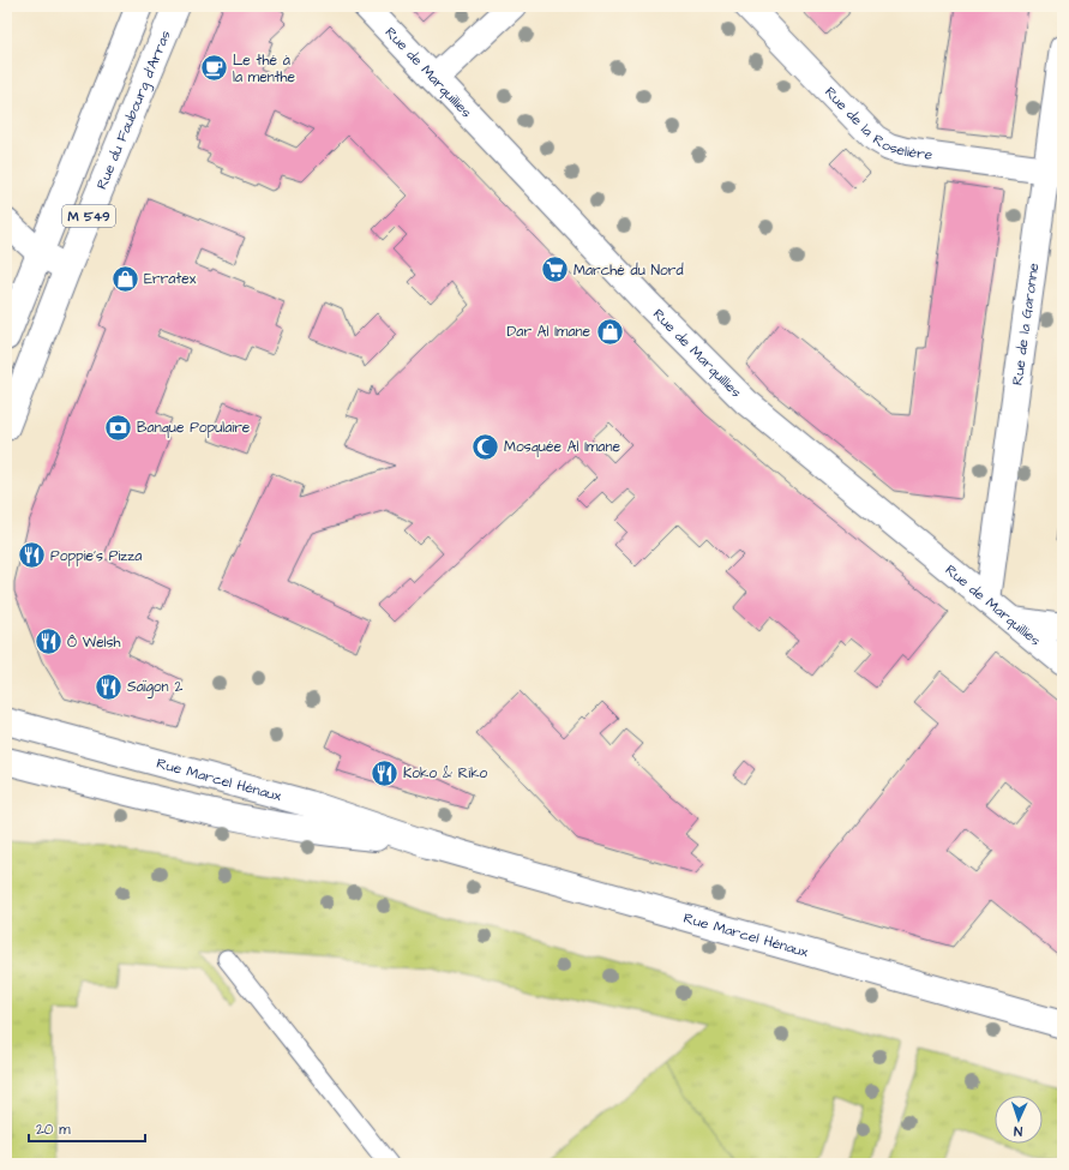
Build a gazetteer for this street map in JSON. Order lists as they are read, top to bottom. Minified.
{"streets":{"street":["Rue de Marquillies","Rue du Faubourg d'Arras","Rue de la Roselière","M 549","Rue de la Garonne","Rue Marcel Hénaux"]},"crossings":[["Rue de Marquillies","Rue de la Garonne"],["Rue de la Roselière","Rue de la Garonne"]],"places":{"cafe":["Le thé à la menthe"],"supermarket":["Marché du Nord"],"shop":["Erratex","Dar Al Imane"],"bank":["Banque Populaire"],"mosque":["Mosquée Al Imane"],"restaurant":["Poppie's Pizza","Ô Welsh","Saïgon 2","Koko & Riko"]},"scale_bar":"20 m","north":"bottom"}
